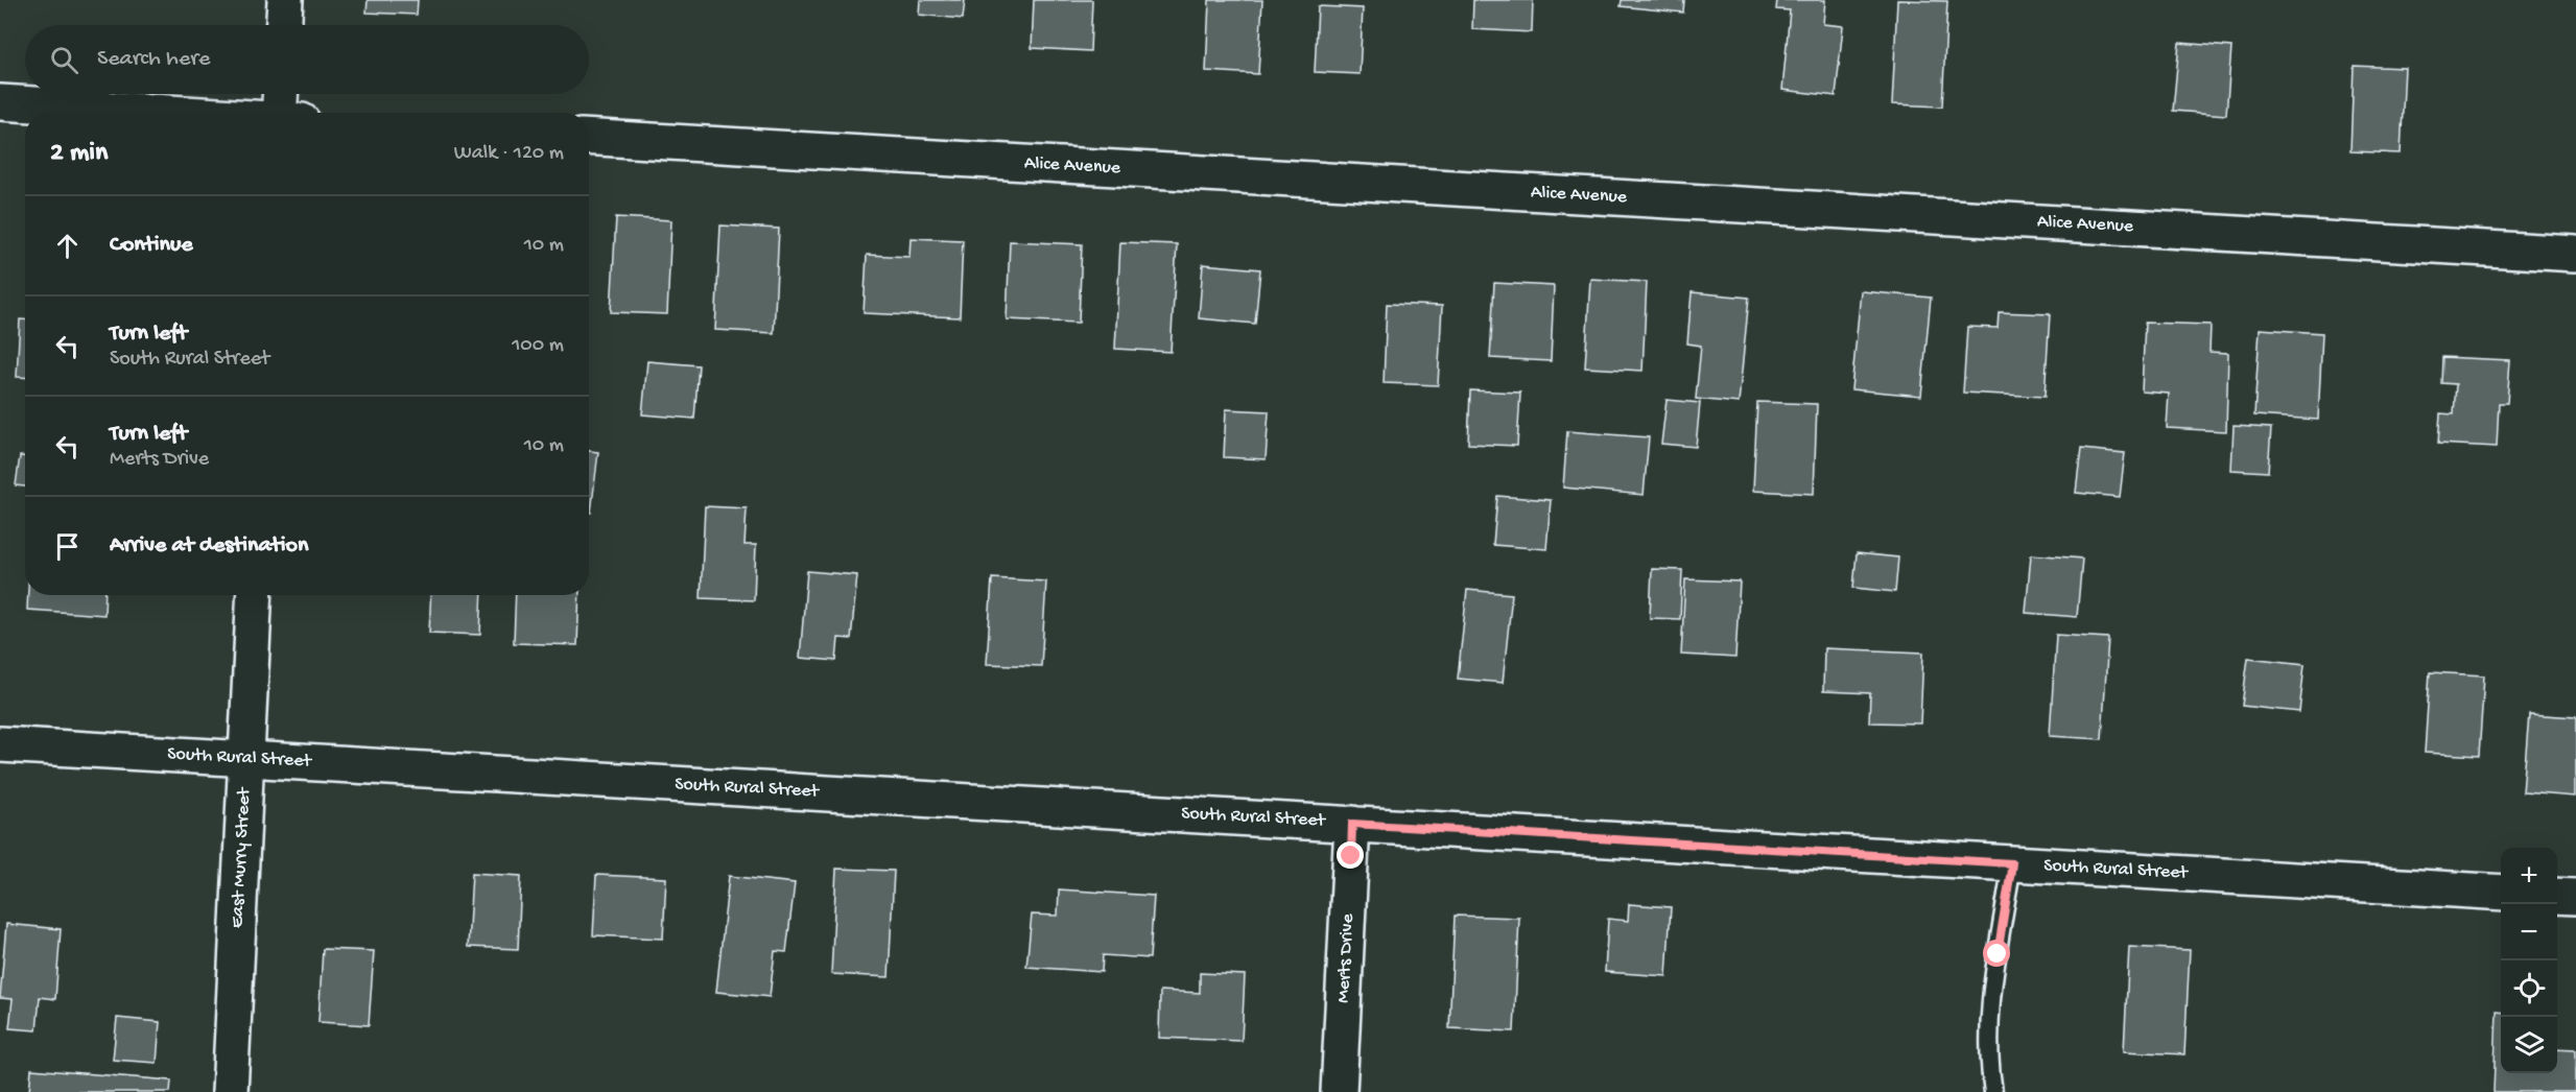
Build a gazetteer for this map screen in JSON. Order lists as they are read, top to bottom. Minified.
{"streets":{"street":["Alice Avenue","South Rural Street","East Murry Street","Merts Drive"]},"crossings":[["South Rural Street","East Murry Street"],["South Rural Street","Merts Drive"]],"page":{"search":"Search here","heading":["2 min","Walk · 120 m"],"list":[["Continue","10 m"],["Turn left","South Rural Street","100 m"],["Turn left","Merts Drive","10 m"],"Arrive at destination"],"map_buttons":["+","−"]}}
